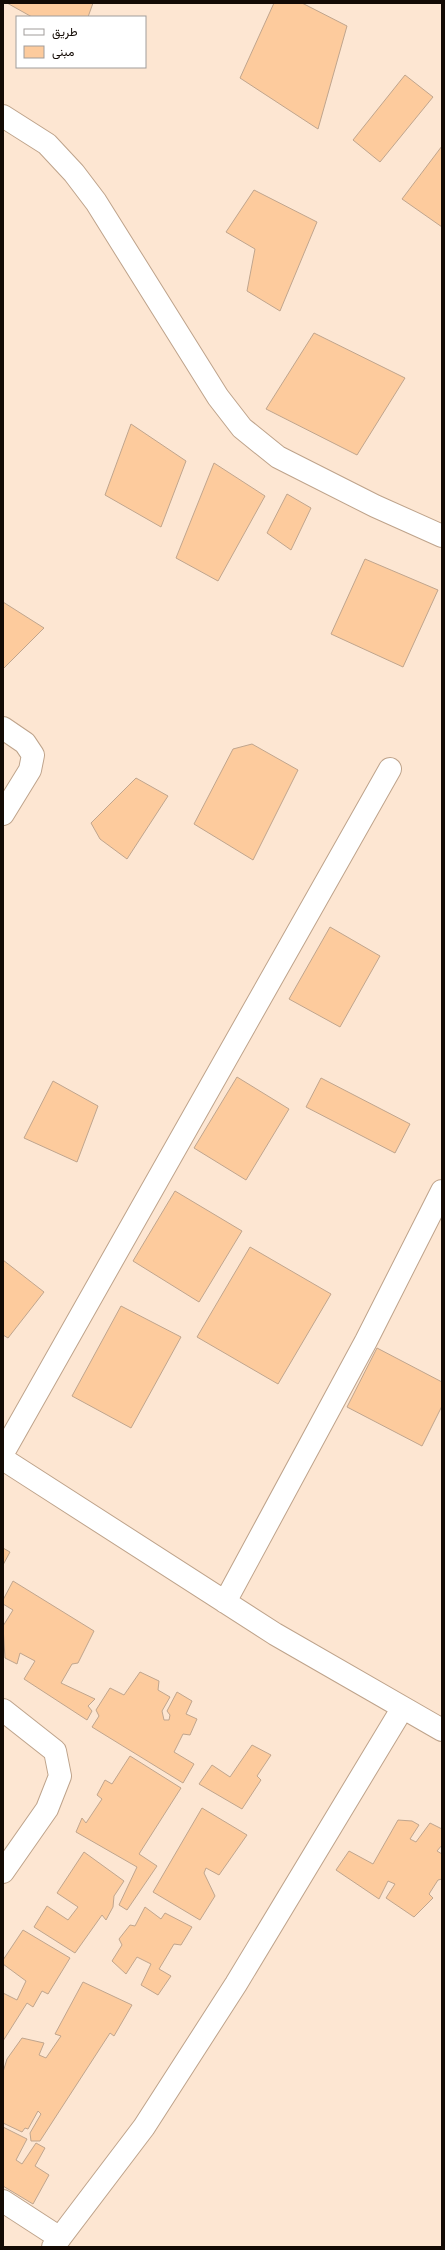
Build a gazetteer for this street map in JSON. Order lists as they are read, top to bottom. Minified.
{"legend":["طريق","مبنى"]}
